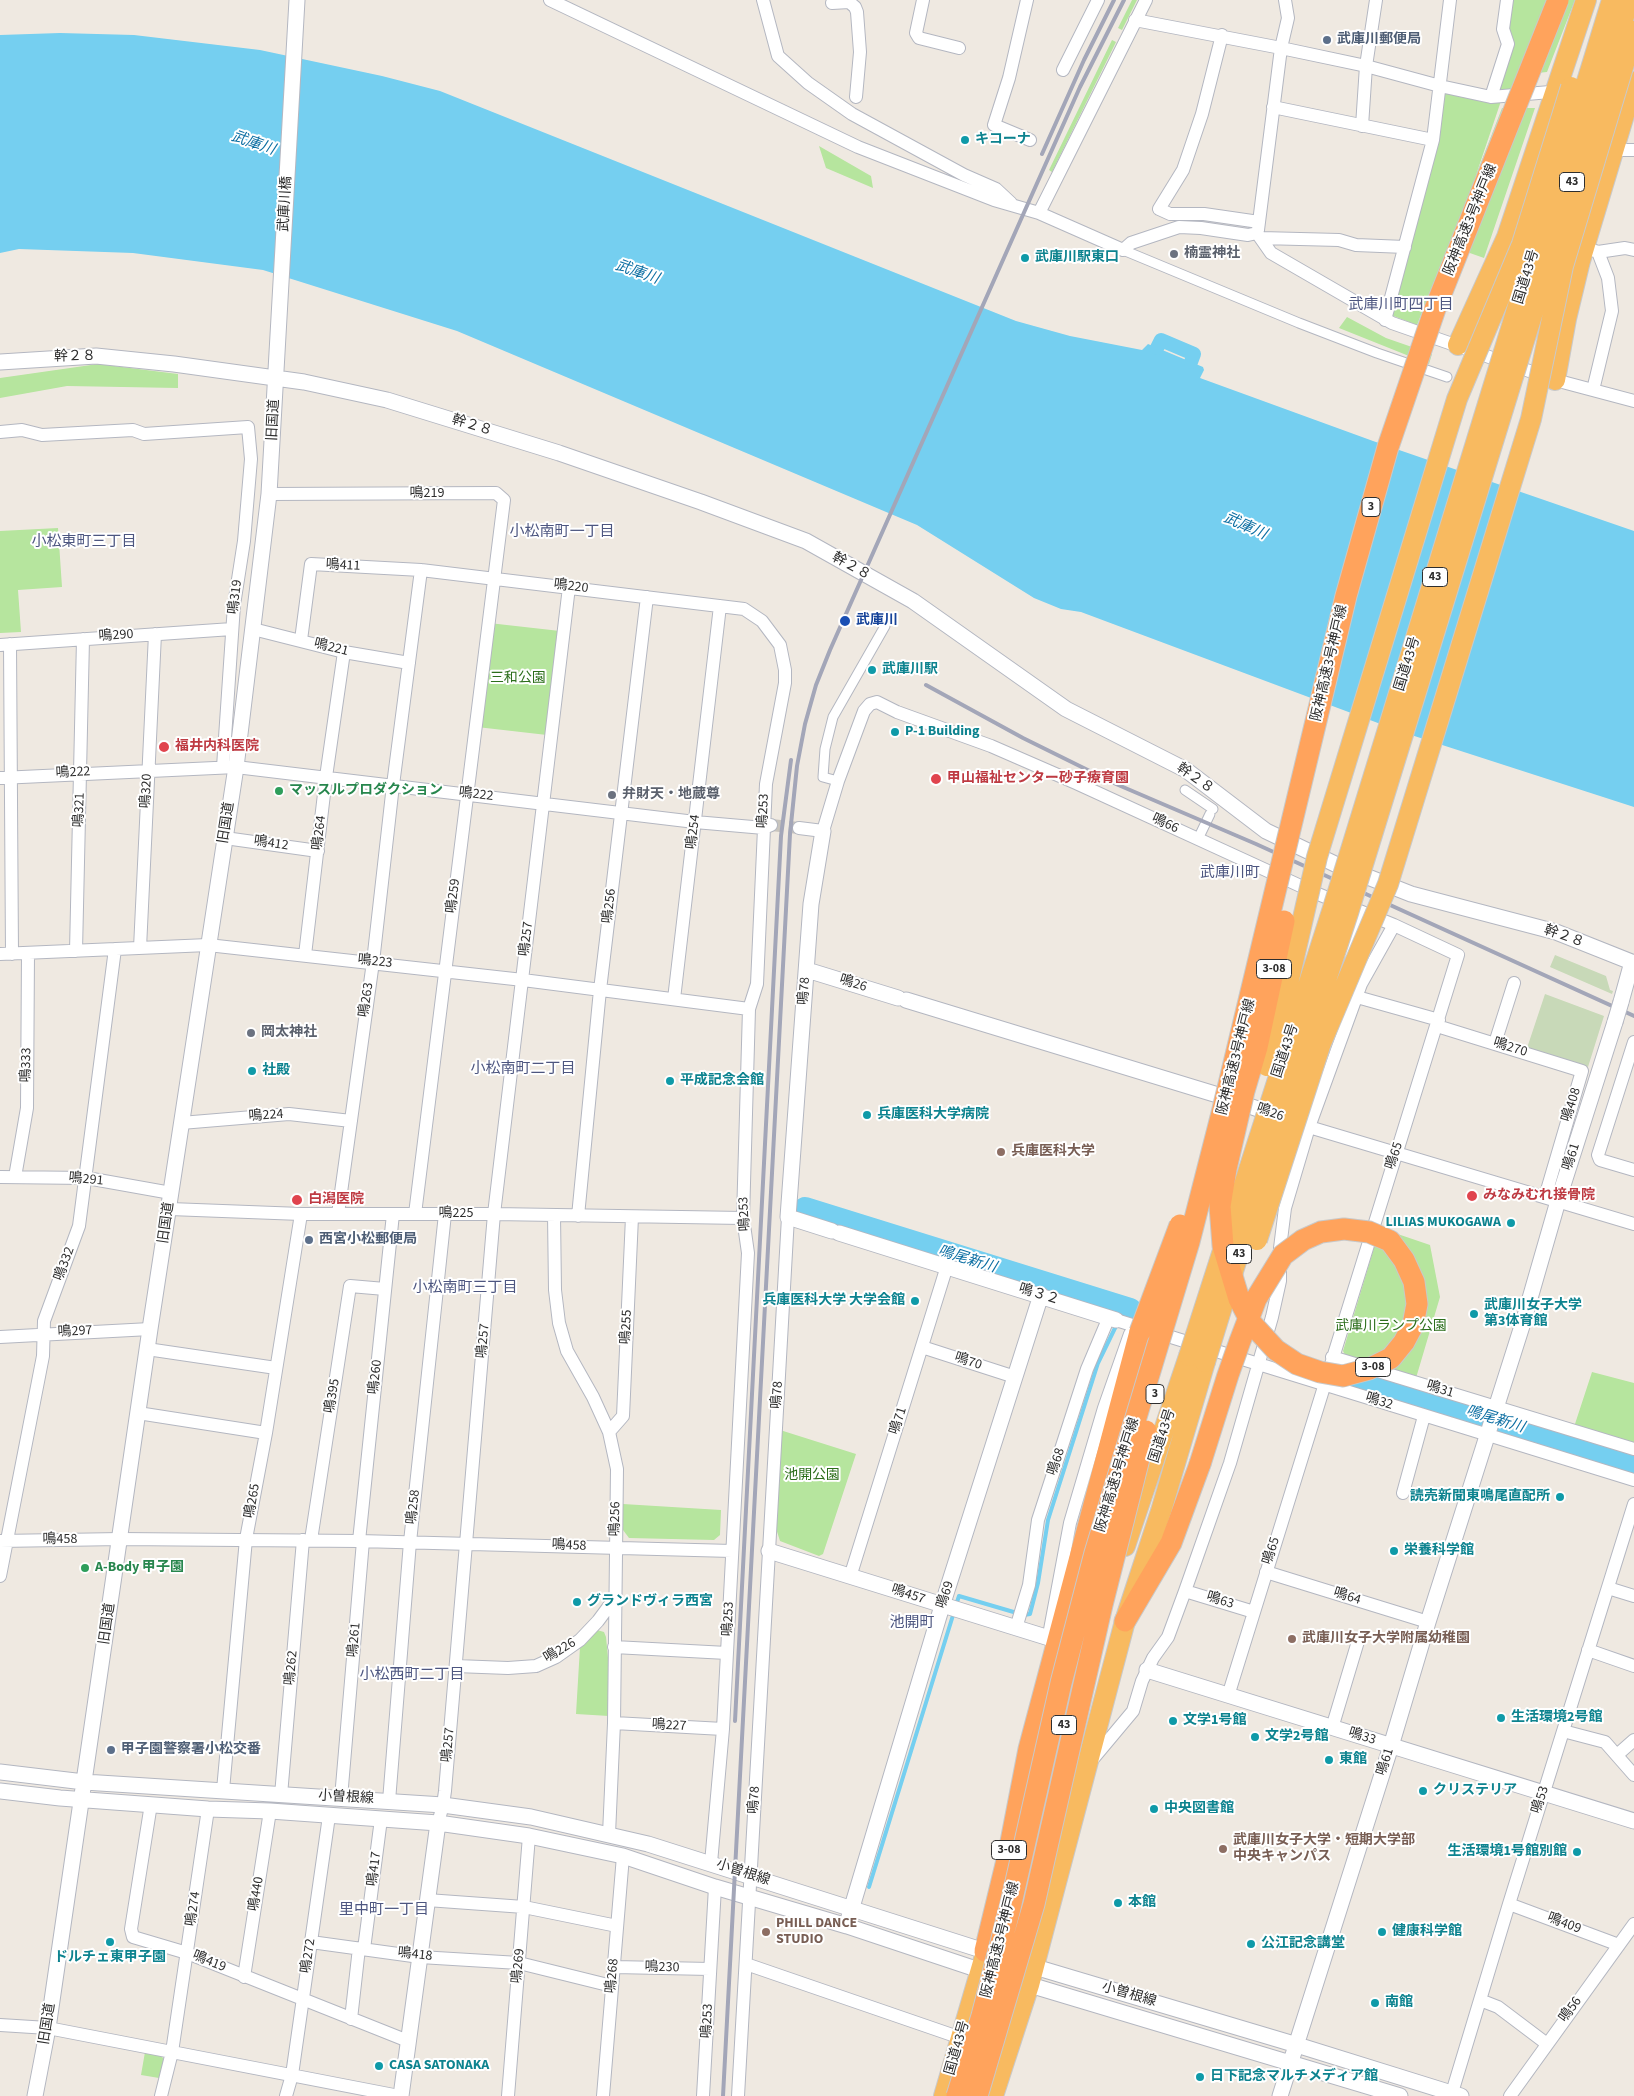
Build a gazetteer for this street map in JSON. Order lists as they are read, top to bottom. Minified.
{"streets":{"highway":["43","阪神高速3号神戸線","国道43号","3","3-08"],"street":["武庫川橋","幹２８","旧国道","鳴219","鳴411","鳴220","鳴319","鳴290","鳴221","鳴222","鳴320","鳴321","鳴253","鳴66","鳴254","鳴264","鳴412","鳴259","鳴256","鳴257","鳴223","鳴26","鳴78","鳴263","鳴270","鳴333","鳴408","鳴224","鳴65","鳴61","鳴291","鳴225","鳴332","鳴３２","鳴255","鳴297","鳴70","鳴260","鳴31","鳴395","鳴32","鳴71","鳴68","鳴265","鳴258","鳴458","鳴457","鳴69","鳴64","鳴63","鳴261","鳴226","鳴262","鳴227","鳴33","小曽根線","鳴53","鳴417","鳴440","鳴274","鳴409","鳴418","鳴272","鳴419","鳴269","鳴230","鳴268","鳴56"]},"crossings":[["43","国道43号"],["43","3-08"],["43","小曽根線"],["武庫川橋","旧国道"],["阪神高速3号神戸線","3-08"],["阪神高速3号神戸線","鳴26"],["国道43号","3-08"],["国道43号","小曽根線"],["幹２８","旧国道"],["幹２８","鳴61"],["旧国道","鳴219"],["旧国道","鳴319"],["旧国道","鳴221"],["旧国道","鳴222"],["旧国道","鳴412"],["旧国道","鳴223"],["旧国道","鳴224"],["旧国道","鳴291"],["旧国道","鳴225"],["旧国道","鳴297"],["旧国道","鳴458"],["旧国道","小曽根線"],["鳴219","鳴220"],["鳴219","鳴259"],["鳴411","鳴220"],["鳴411","鳴221"],["鳴411","鳴263"],["鳴220","鳴253"],["鳴220","鳴254"],["鳴220","鳴259"],["鳴220","鳴256"],["鳴220","鳴257"],["鳴220","鳴263"],["鳴319","鳴290"],["鳴319","鳴222"],["鳴290","鳴320"],["鳴290","鳴321"],["鳴221","鳴264"],["鳴221","鳴263"],["鳴222","鳴320"],["鳴222","鳴321"],["鳴222","鳴253"],["鳴222","鳴254"],["鳴222","鳴264"],["鳴222","鳴259"],["鳴222","鳴256"],["鳴222","鳴257"],["鳴222","鳴263"],["鳴320","鳴223"],["鳴321","鳴223"],["鳴253","鳴254"],["鳴253","鳴223"],["鳴253","鳴225"],["鳴253","鳴458"],["鳴253","鳴227"],["鳴253","小曽根線"],["鳴253","鳴230"],["鳴66","鳴78"],["鳴66","鳴65"],["鳴254","鳴223"],["鳴264","鳴412"],["鳴264","鳴223"],["鳴259","鳴223"],["鳴259","鳴225"],["鳴256","鳴223"],["鳴256","鳴225"],["鳴256","鳴255"],["鳴256","鳴458"],["鳴256","鳴226"],["鳴256","鳴227"],["鳴256","小曽根線"],["鳴257","鳴223"],["鳴257","鳴225"],["鳴257","鳴458"],["鳴257","鳴226"],["鳴257","小曽根線"],["鳴257","鳴418"],["鳴257","鳴419"],["鳴223","鳴263"],["鳴223","鳴333"],["鳴223","鳴332"],["3-08","鳴26"],["3-08","小曽根線"],["鳴26","鳴78"],["鳴26","鳴408"],["鳴26","鳴65"],["鳴26","鳴61"],["鳴78","鳴３２"],["鳴78","鳴457"],["鳴78","小曽根線"],["鳴263","鳴224"],["鳴263","鳴225"],["鳴270","鳴408"],["鳴270","鳴65"],["鳴333","鳴291"],["鳴408","鳴61"],["鳴65","鳴31"],["鳴65","鳴32"],["鳴65","鳴64"],["鳴65","鳴63"],["鳴65","鳴33"],["鳴61","鳴31"],["鳴61","鳴32"],["鳴61","鳴64"],["鳴61","鳴33"],["鳴61","小曽根線"],["鳴291","鳴332"],["鳴225","鳴255"],["鳴225","鳴260"],["鳴225","鳴265"],["鳴225","鳴258"],["鳴332","鳴297"],["鳴332","鳴458"],["鳴３２","鳴32"],["鳴３２","鳴71"],["鳴３２","鳴68"],["鳴３２","鳴69"],["鳴70","鳴71"],["鳴70","鳴69"],["鳴260","鳴395"],["鳴260","鳴458"],["鳴260","鳴261"],["鳴395","鳴458"],["鳴395","鳴262"],["鳴32","鳴68"],["鳴71","鳴457"],["鳴68","鳴457"],["鳴265","鳴458"],["鳴265","小曽根線"],["鳴258","鳴458"],["鳴258","小曽根線"],["鳴458","鳴261"],["鳴458","鳴262"],["鳴457","鳴69"],["鳴69","小曽根線"],["鳴261","小曽根線"],["鳴262","小曽根線"],["鳴33","鳴53"],["小曽根線","鳴53"],["小曽根線","鳴417"],["小曽根線","鳴440"],["小曽根線","鳴274"],["小曽根線","鳴272"],["小曽根線","鳴419"],["小曽根線","鳴269"],["小曽根線","鳴268"],["鳴53","鳴409"],["鳴417","鳴418"],["鳴417","鳴419"],["鳴440","鳴419"],["鳴274","鳴419"],["鳴409","鳴56"],["鳴418","鳴272"],["鳴418","鳴269"],["鳴418","鳴268"],["鳴272","鳴419"],["鳴230","鳴268"]],"districts":["武庫川町四丁目","小松南町一丁目","小松東町三丁目","武庫川町","小松南町二丁目","小松南町三丁目","池開町","小松西町二丁目","里中町一丁目"],"water":["武庫川","鳴尾新川"],"parks":["三和公園","武庫川ランプ公園","池開公園"],"places":["武庫川郵便局","キコーナ","楠霊神社","武庫川駅東口","武庫川","武庫川駅","P-1 Building","福井内科医院","甲山福祉センター砂子療育園","マッスルプロダクション","弁財天・地蔵尊","岡太神社","社殿","平成記念会館","兵庫医科大学病院","兵庫医科大学","みなみむれ接骨院","白潟医院","LILIAS MUKOGAWA","西宮小松郵便局","兵庫医科大学 大学会館","武庫川女子大学 第3体育館","読売新聞東鳴尾直配所","栄養科学館","A-Body 甲子園","グランドヴィラ西宮","武庫川女子大学附属幼稚園","生活環境2号館","文学1号館","文学2号館","甲子園警察署小松交番","東館","クリステリア","中央図書館","武庫川女子大学・短期大学部 中央キャンパス","生活環境1号館別館","本館","PHILL DANCE STUDIO","健康科学館","ドルチェ東甲子園","公江記念講堂","南館","CASA SATONAKA","日下記念マルチメディア館"]}
